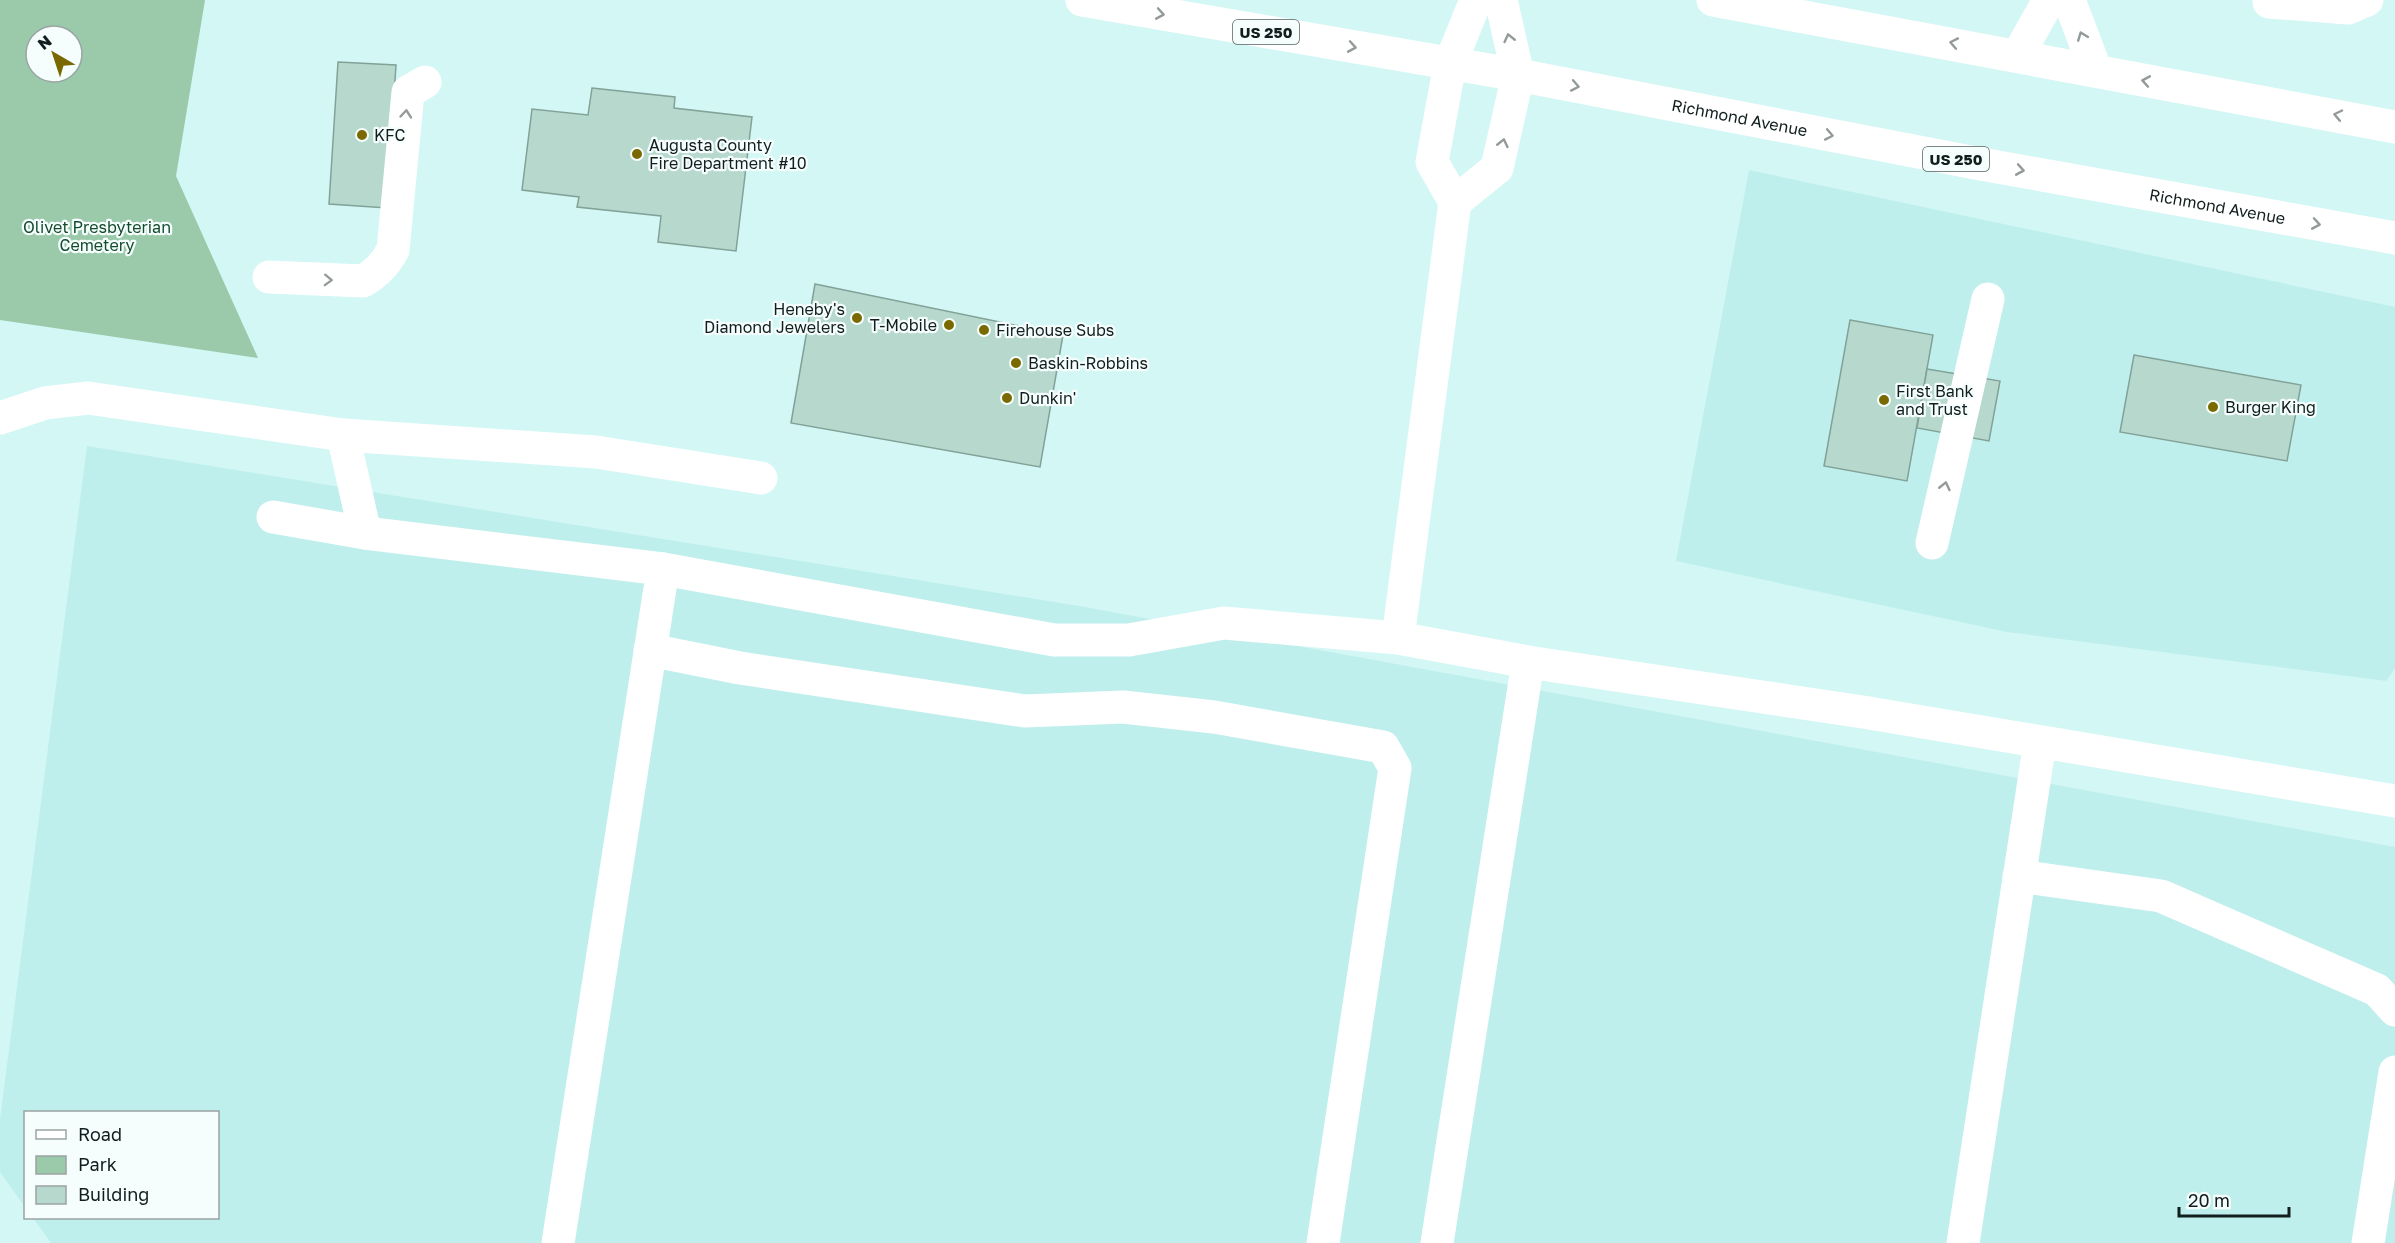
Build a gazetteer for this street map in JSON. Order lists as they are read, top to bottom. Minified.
{"streets":{"main road":["US 250","Richmond Avenue"]},"parks":["Olivet Presbyterian Cemetery"],"places":["KFC","Augusta County Fire Department #10","Heneby's Diamond Jewelers","T-Mobile","Firehouse Subs","Baskin-Robbins","Dunkin'","First Bank and Trust","Burger King"],"legend":["Road","Park","Building"],"scale_bar":"20 m","north":"top left"}
